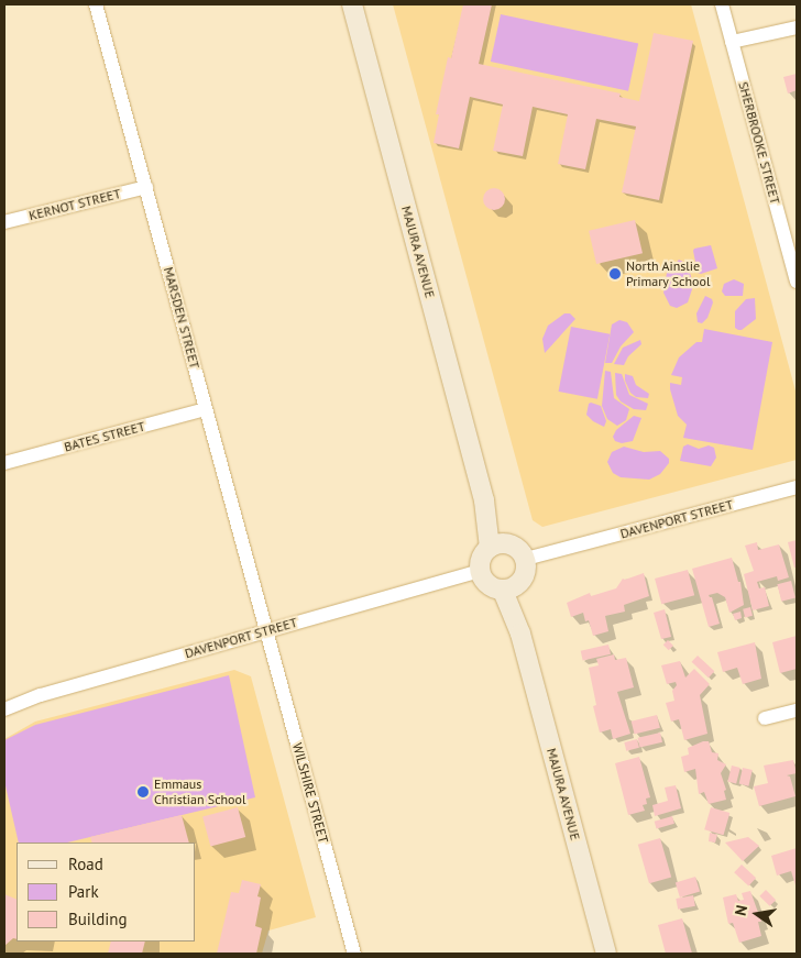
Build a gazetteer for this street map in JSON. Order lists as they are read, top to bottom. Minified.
{"streets":{"main road":["MAJURA AVENUE"],"street":["SHERBROOKE STREET","KERNOT STREET","MARSDEN STREET","BATES STREET","DAVENPORT STREET","WILSHIRE STREET"]},"crossings":[["KERNOT STREET","MARSDEN STREET"],["MAJURA AVENUE","DAVENPORT STREET"],["MARSDEN STREET","BATES STREET"],["MARSDEN STREET","DAVENPORT STREET"],["MARSDEN STREET","WILSHIRE STREET"],["DAVENPORT STREET","WILSHIRE STREET"]],"places":["North Ainslie Primary School","Emmaus Christian School"],"legend":["Road","Park","Building"],"north":"left"}
